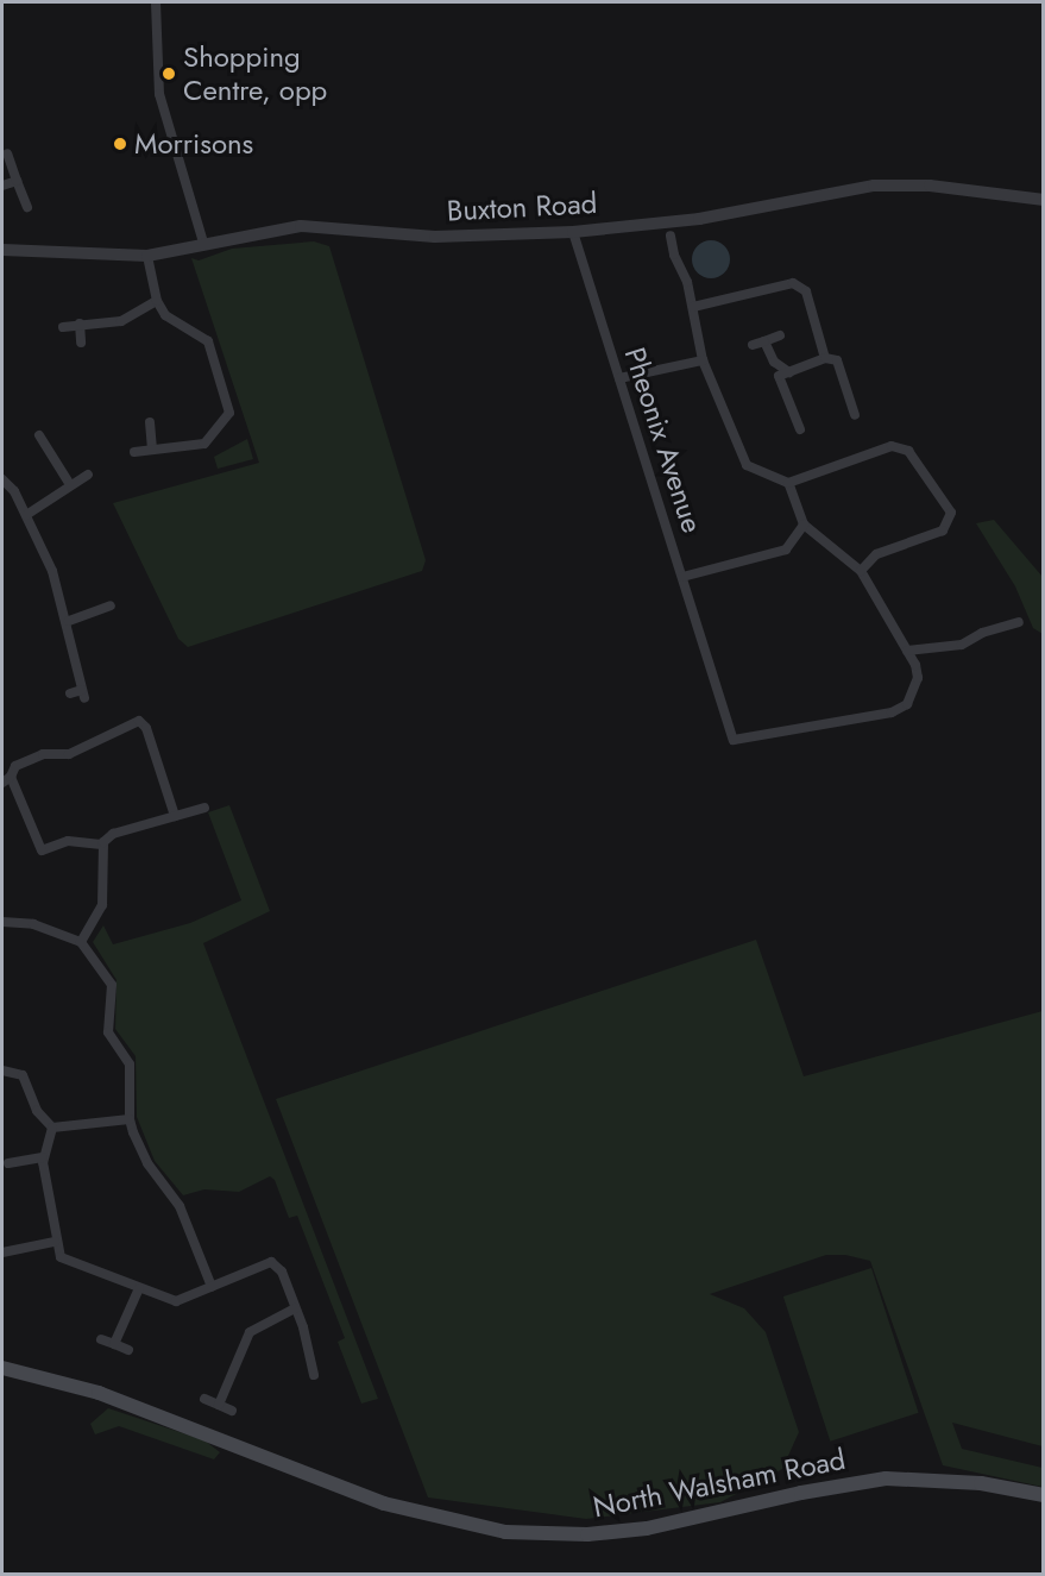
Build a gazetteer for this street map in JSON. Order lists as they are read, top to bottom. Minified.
{"streets":{"main road":["North Walsham Road"],"street":["Buxton Road","Pheonix Avenue"]},"crossings":[["Buxton Road","Pheonix Avenue"]],"places":["Shopping Centre, opp","Morrisons"]}
